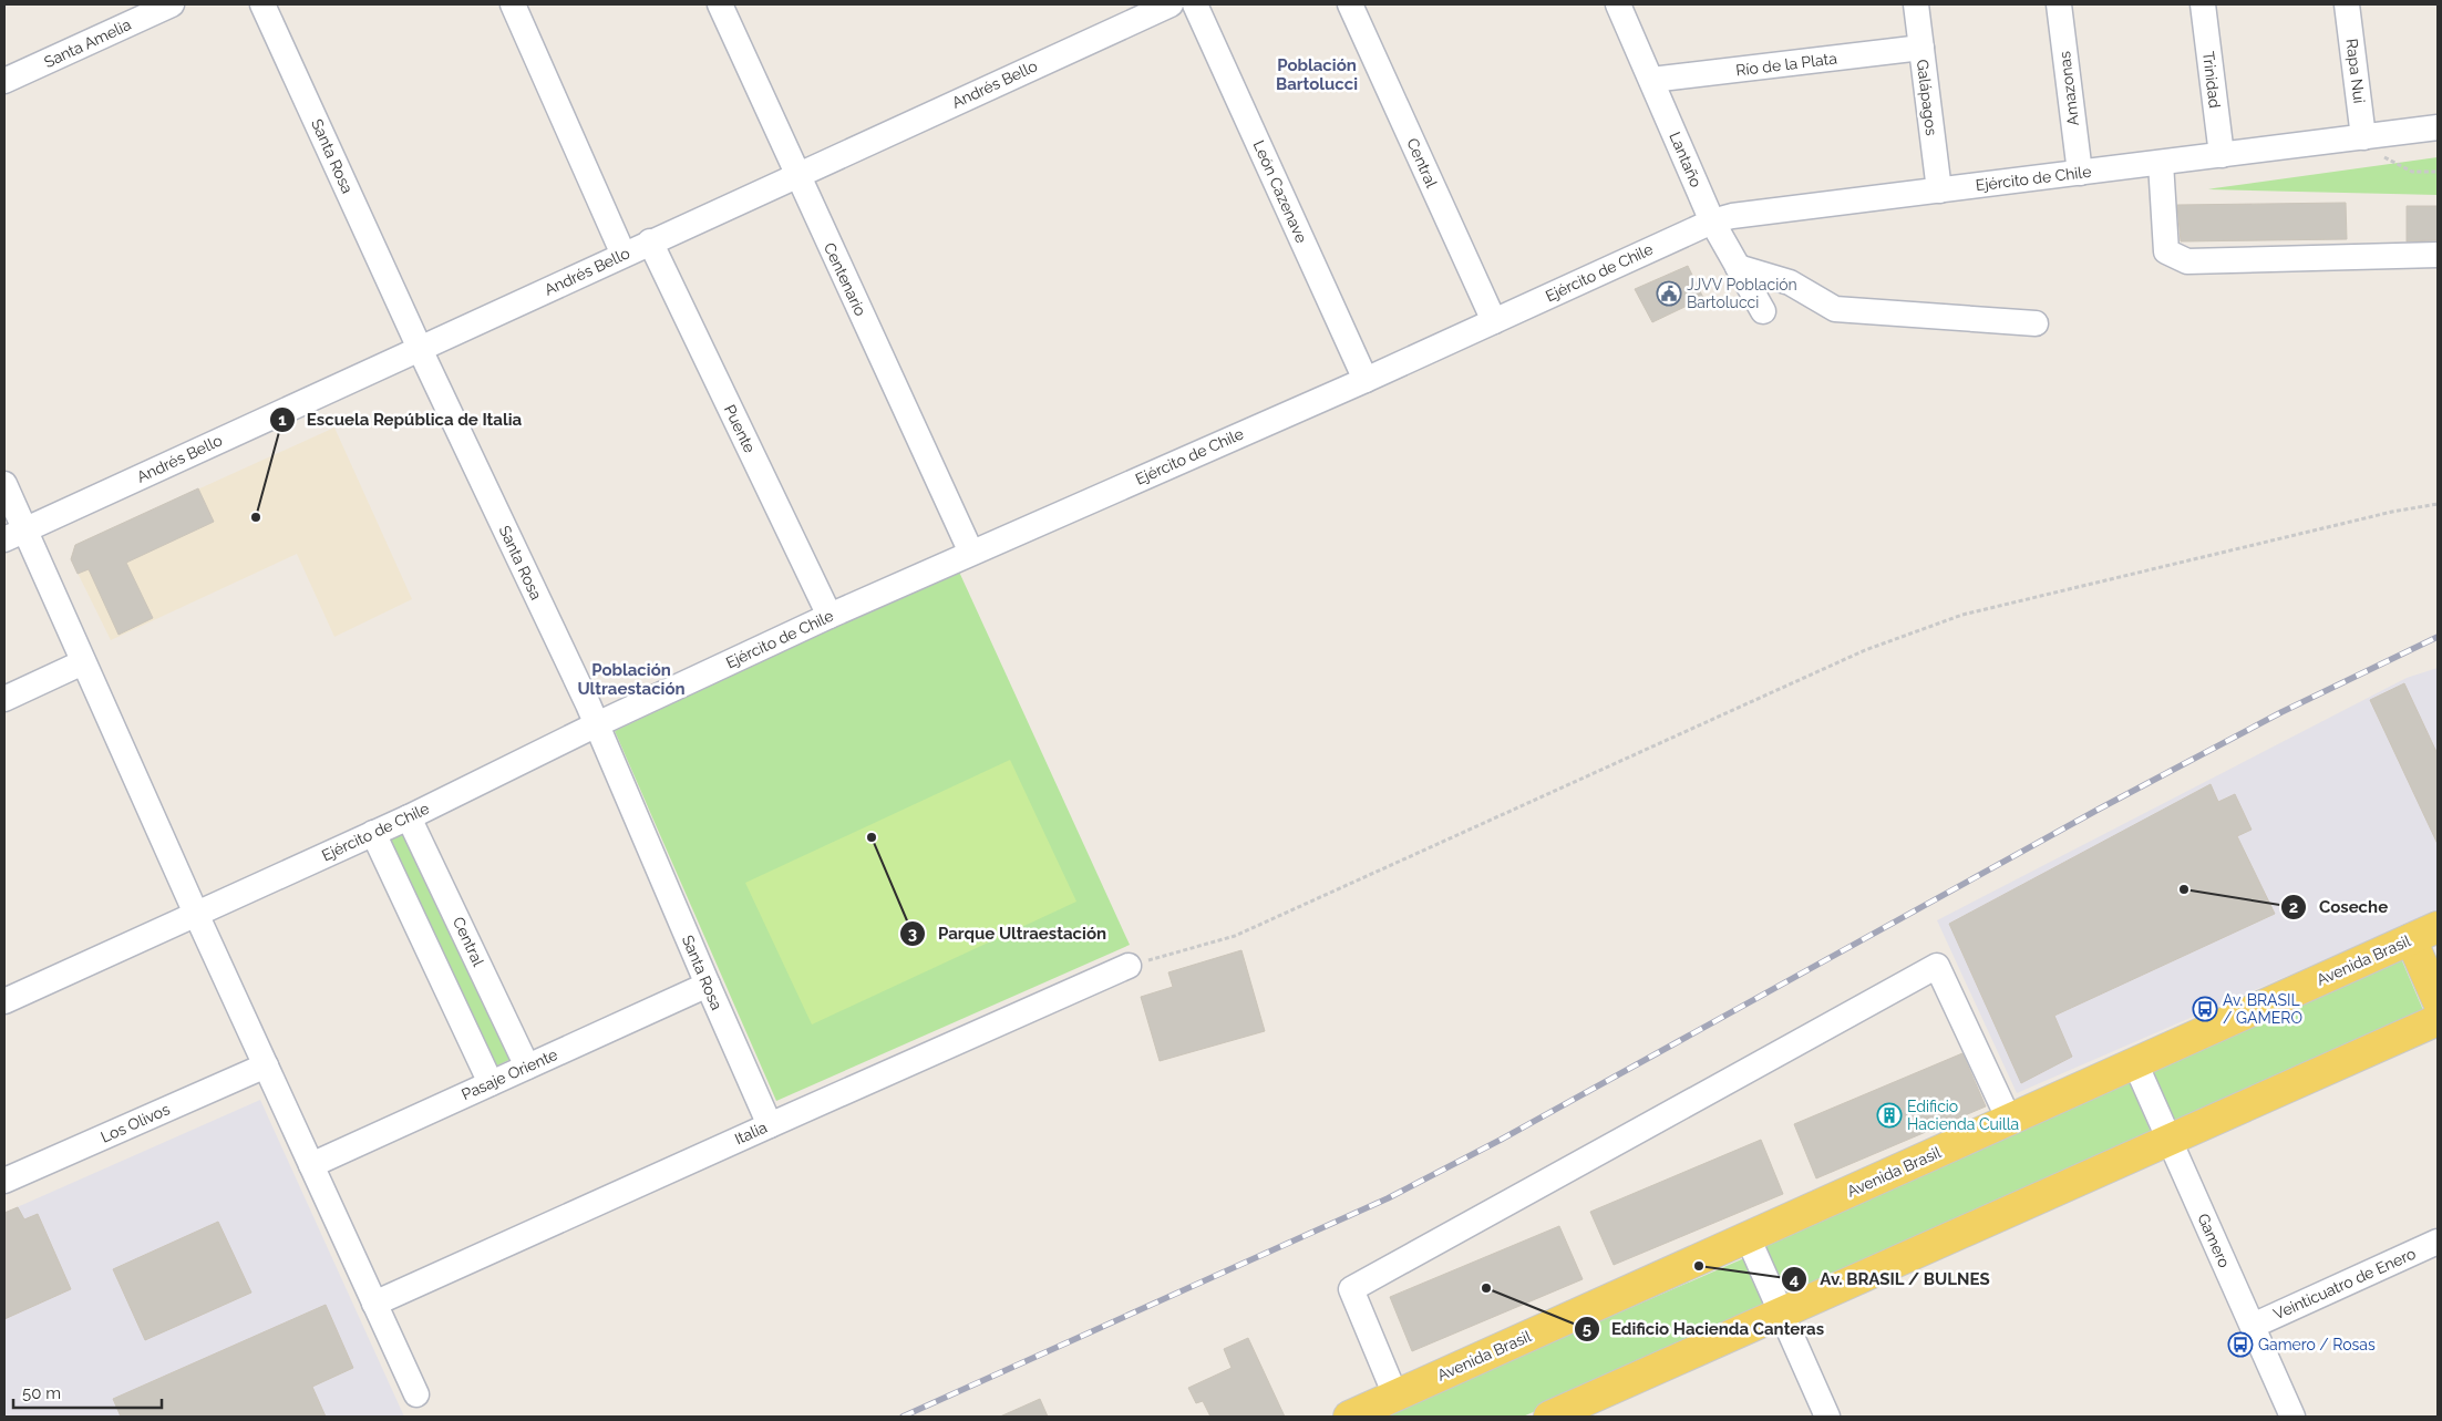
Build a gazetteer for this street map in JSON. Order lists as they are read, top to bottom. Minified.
{"streets":{"main road":["Avenida Brasil"],"street":["Santa Amelia","Río de la Plata","Rapa Nui","Trinidad","Andrés Bello","Amazonas","Galápagos","Santa Rosa","Lantaño","Central","Ejército de Chile","León Cazenave","Centenario","Puente","Pasaje Oriente","Los Olivos","Italia","Gamero","Veinticuatro de Enero"]},"crossings":[["Río de la Plata","Galápagos"],["Río de la Plata","Lantaño"],["Rapa Nui","Ejército de Chile"],["Trinidad","Ejército de Chile"],["Andrés Bello","Santa Rosa"],["Andrés Bello","Centenario"],["Andrés Bello","Puente"],["Amazonas","Ejército de Chile"],["Galápagos","Ejército de Chile"],["Santa Rosa","Ejército de Chile"],["Santa Rosa","Pasaje Oriente"],["Santa Rosa","Italia"],["Lantaño","Ejército de Chile"],["Central","Ejército de Chile"],["Central","Pasaje Oriente"],["Ejército de Chile","León Cazenave"],["Ejército de Chile","Centenario"],["Ejército de Chile","Puente"],["Avenida Brasil","Gamero"],["Gamero","Veinticuatro de Enero"]],"districts":["Población Bartolucci","Población Ultraestación"],"places":{"public building":["JJVV Población Bartolucci"],"other":["Escuela República de Italia","Parque Ultraestación","Coseche","Av. BRASIL / BULNES","Edificio Hacienda Canteras"],"bus stop":["Av. BRASIL / GAMERO","Gamero / Rosas"],"building":["Edificio Hacienda Cuilla"]},"scale_bar":"50 m"}
